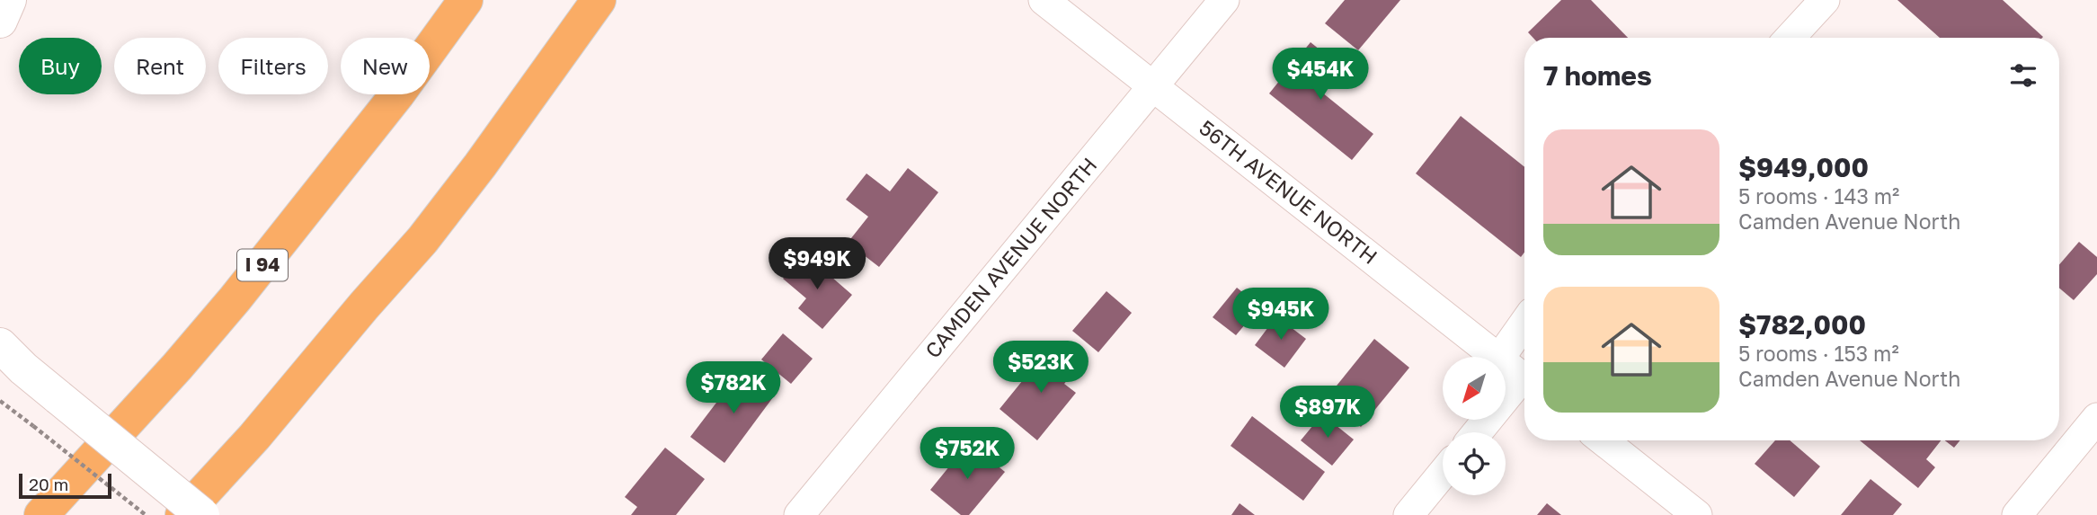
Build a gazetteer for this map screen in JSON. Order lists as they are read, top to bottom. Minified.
{"streets":{"highway":["I 94"],"street":["56TH AVENUE NORTH","CAMDEN AVENUE NORTH"]},"crossings":[["56TH AVENUE NORTH","CAMDEN AVENUE NORTH"]],"scale_bar":"20 m","north":"bottom left","page":{"chip":["Buy","Rent","Filters","New"],"heading":"7 homes","price":["$454K","$949K","$945K","$523K","$782K","$897K","$752K"],"list":[{"name":"$949,000","note":"5 rooms · 143 m² · Camden Avenue North"},{"name":"$782,000","note":"5 rooms · 153 m² · Camden Avenue North"}],"scale":"20 m"}}
